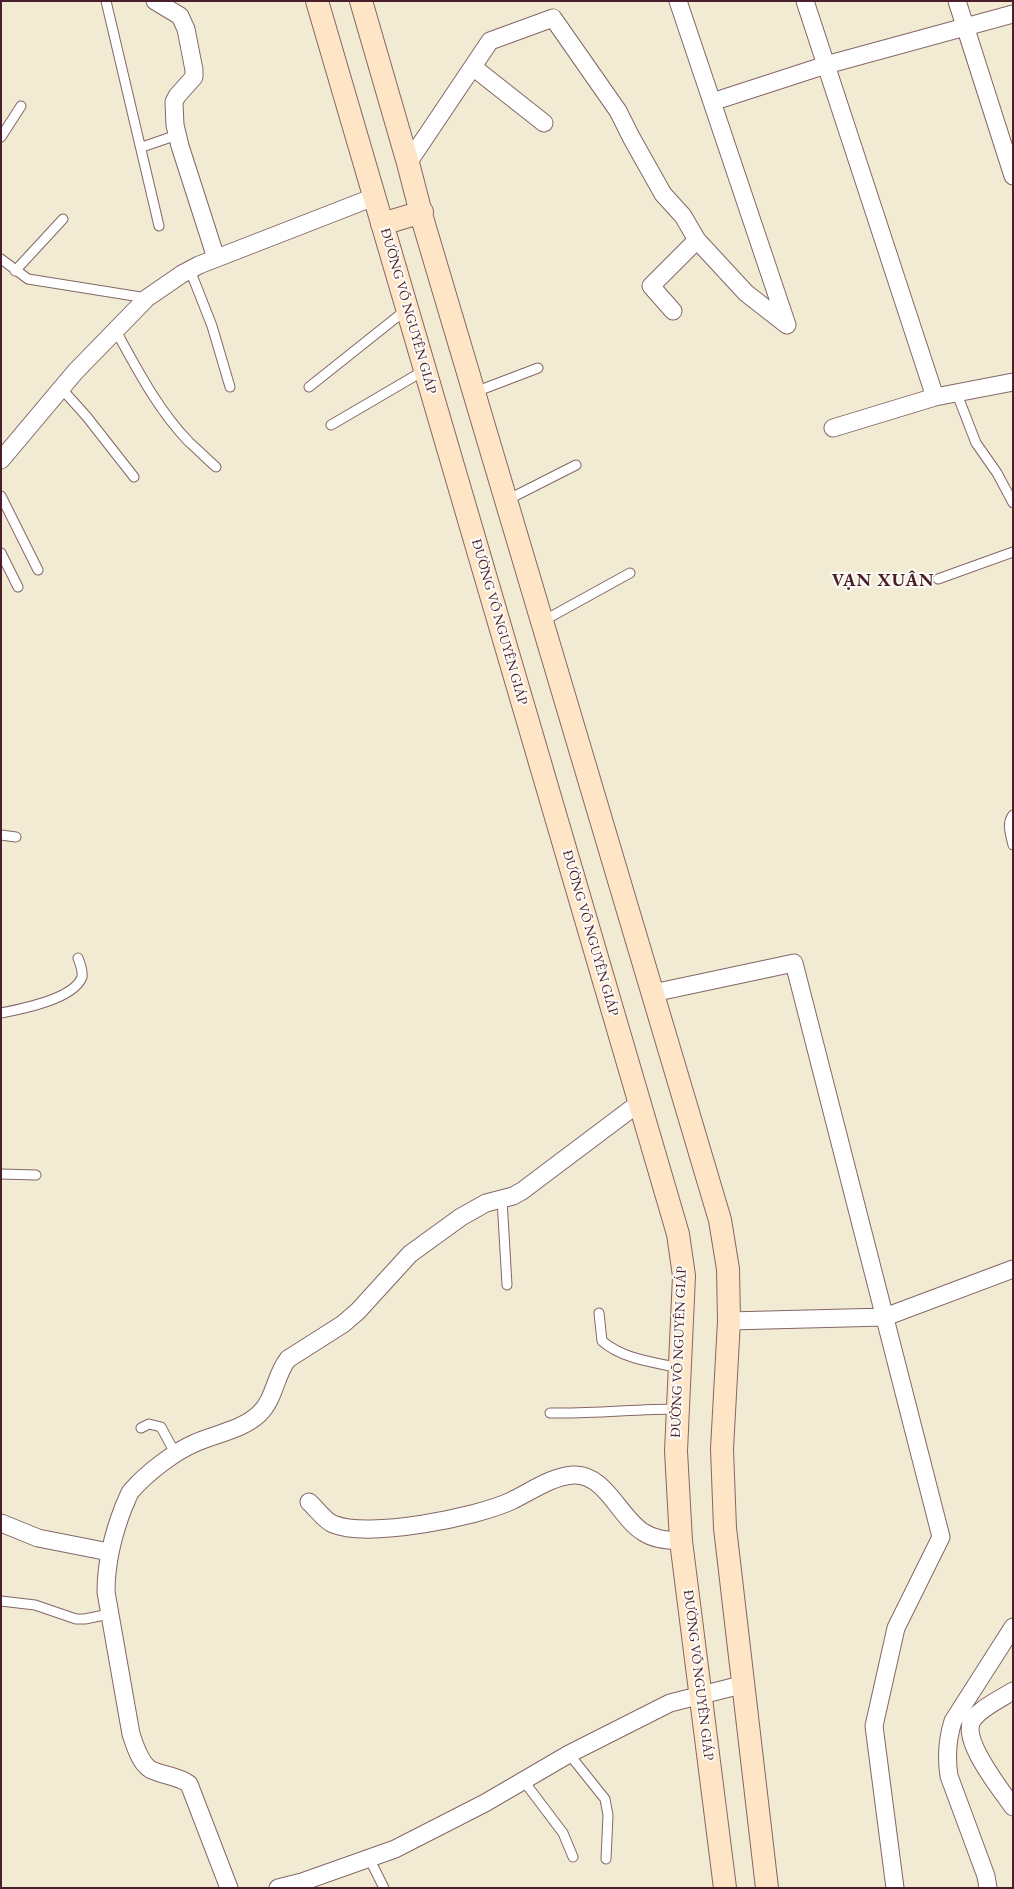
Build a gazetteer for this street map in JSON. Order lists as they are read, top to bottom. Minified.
{"streets":{"main road":["ĐƯỜNG VÕ NGUYÊN GIÁP"]},"districts":["VẠN XUÂN"]}
